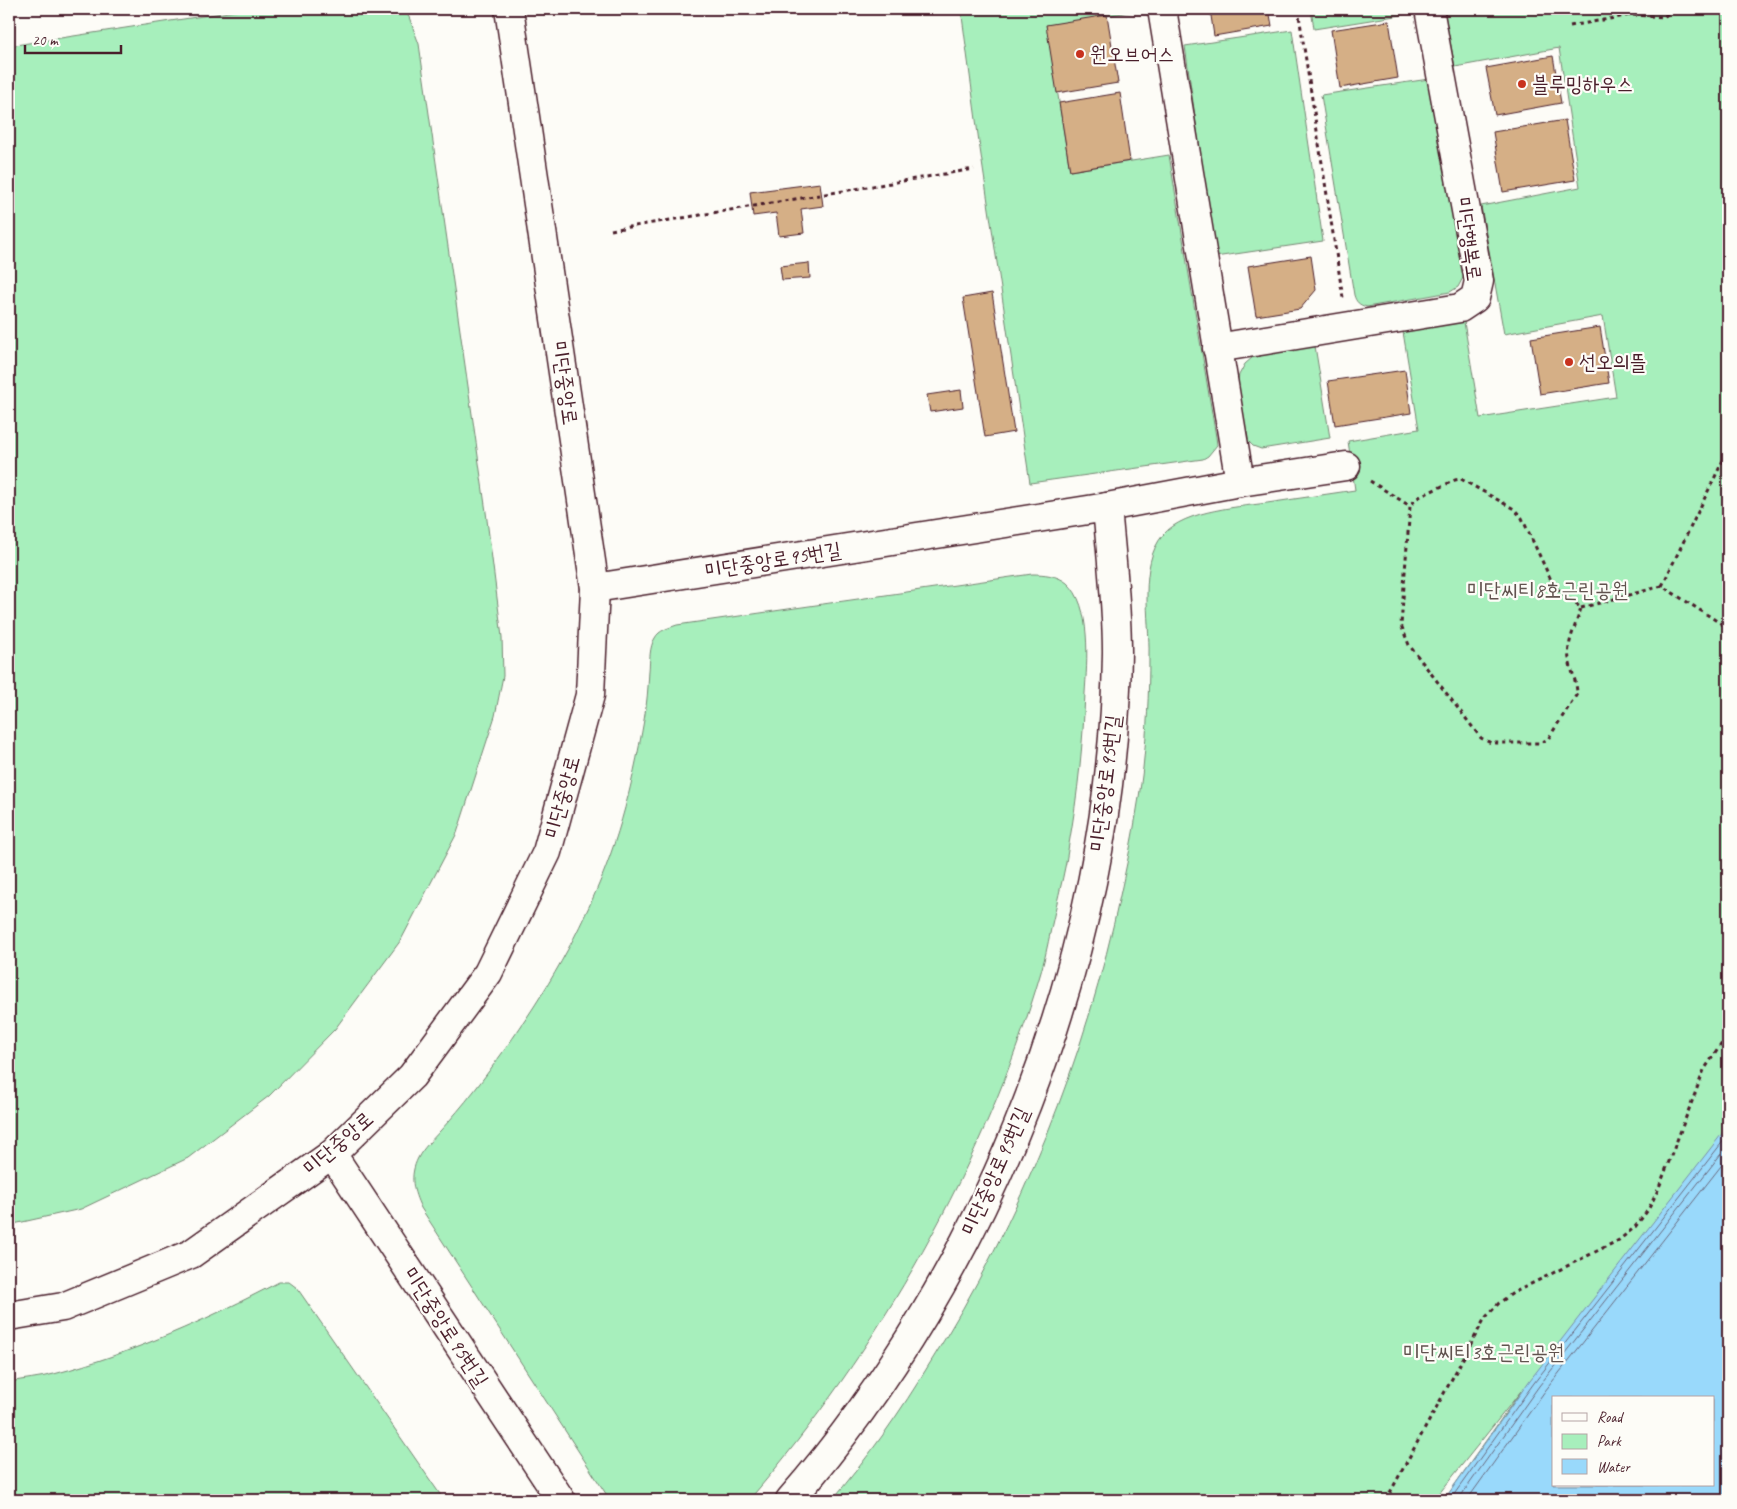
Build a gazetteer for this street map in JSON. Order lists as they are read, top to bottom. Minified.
{"streets":{"street":["미단행복로","미단중앙로","미단중앙로95번길"]},"crossings":[["미단중앙로","미단중앙로95번길"]],"parks":["미단씨티8호근린공원","미단씨티3호근린공원"],"places":["원오브어스","블루밍하우스","선오의뜰"],"legend":["Road","Park","Water"],"scale_bar":"20 m"}
